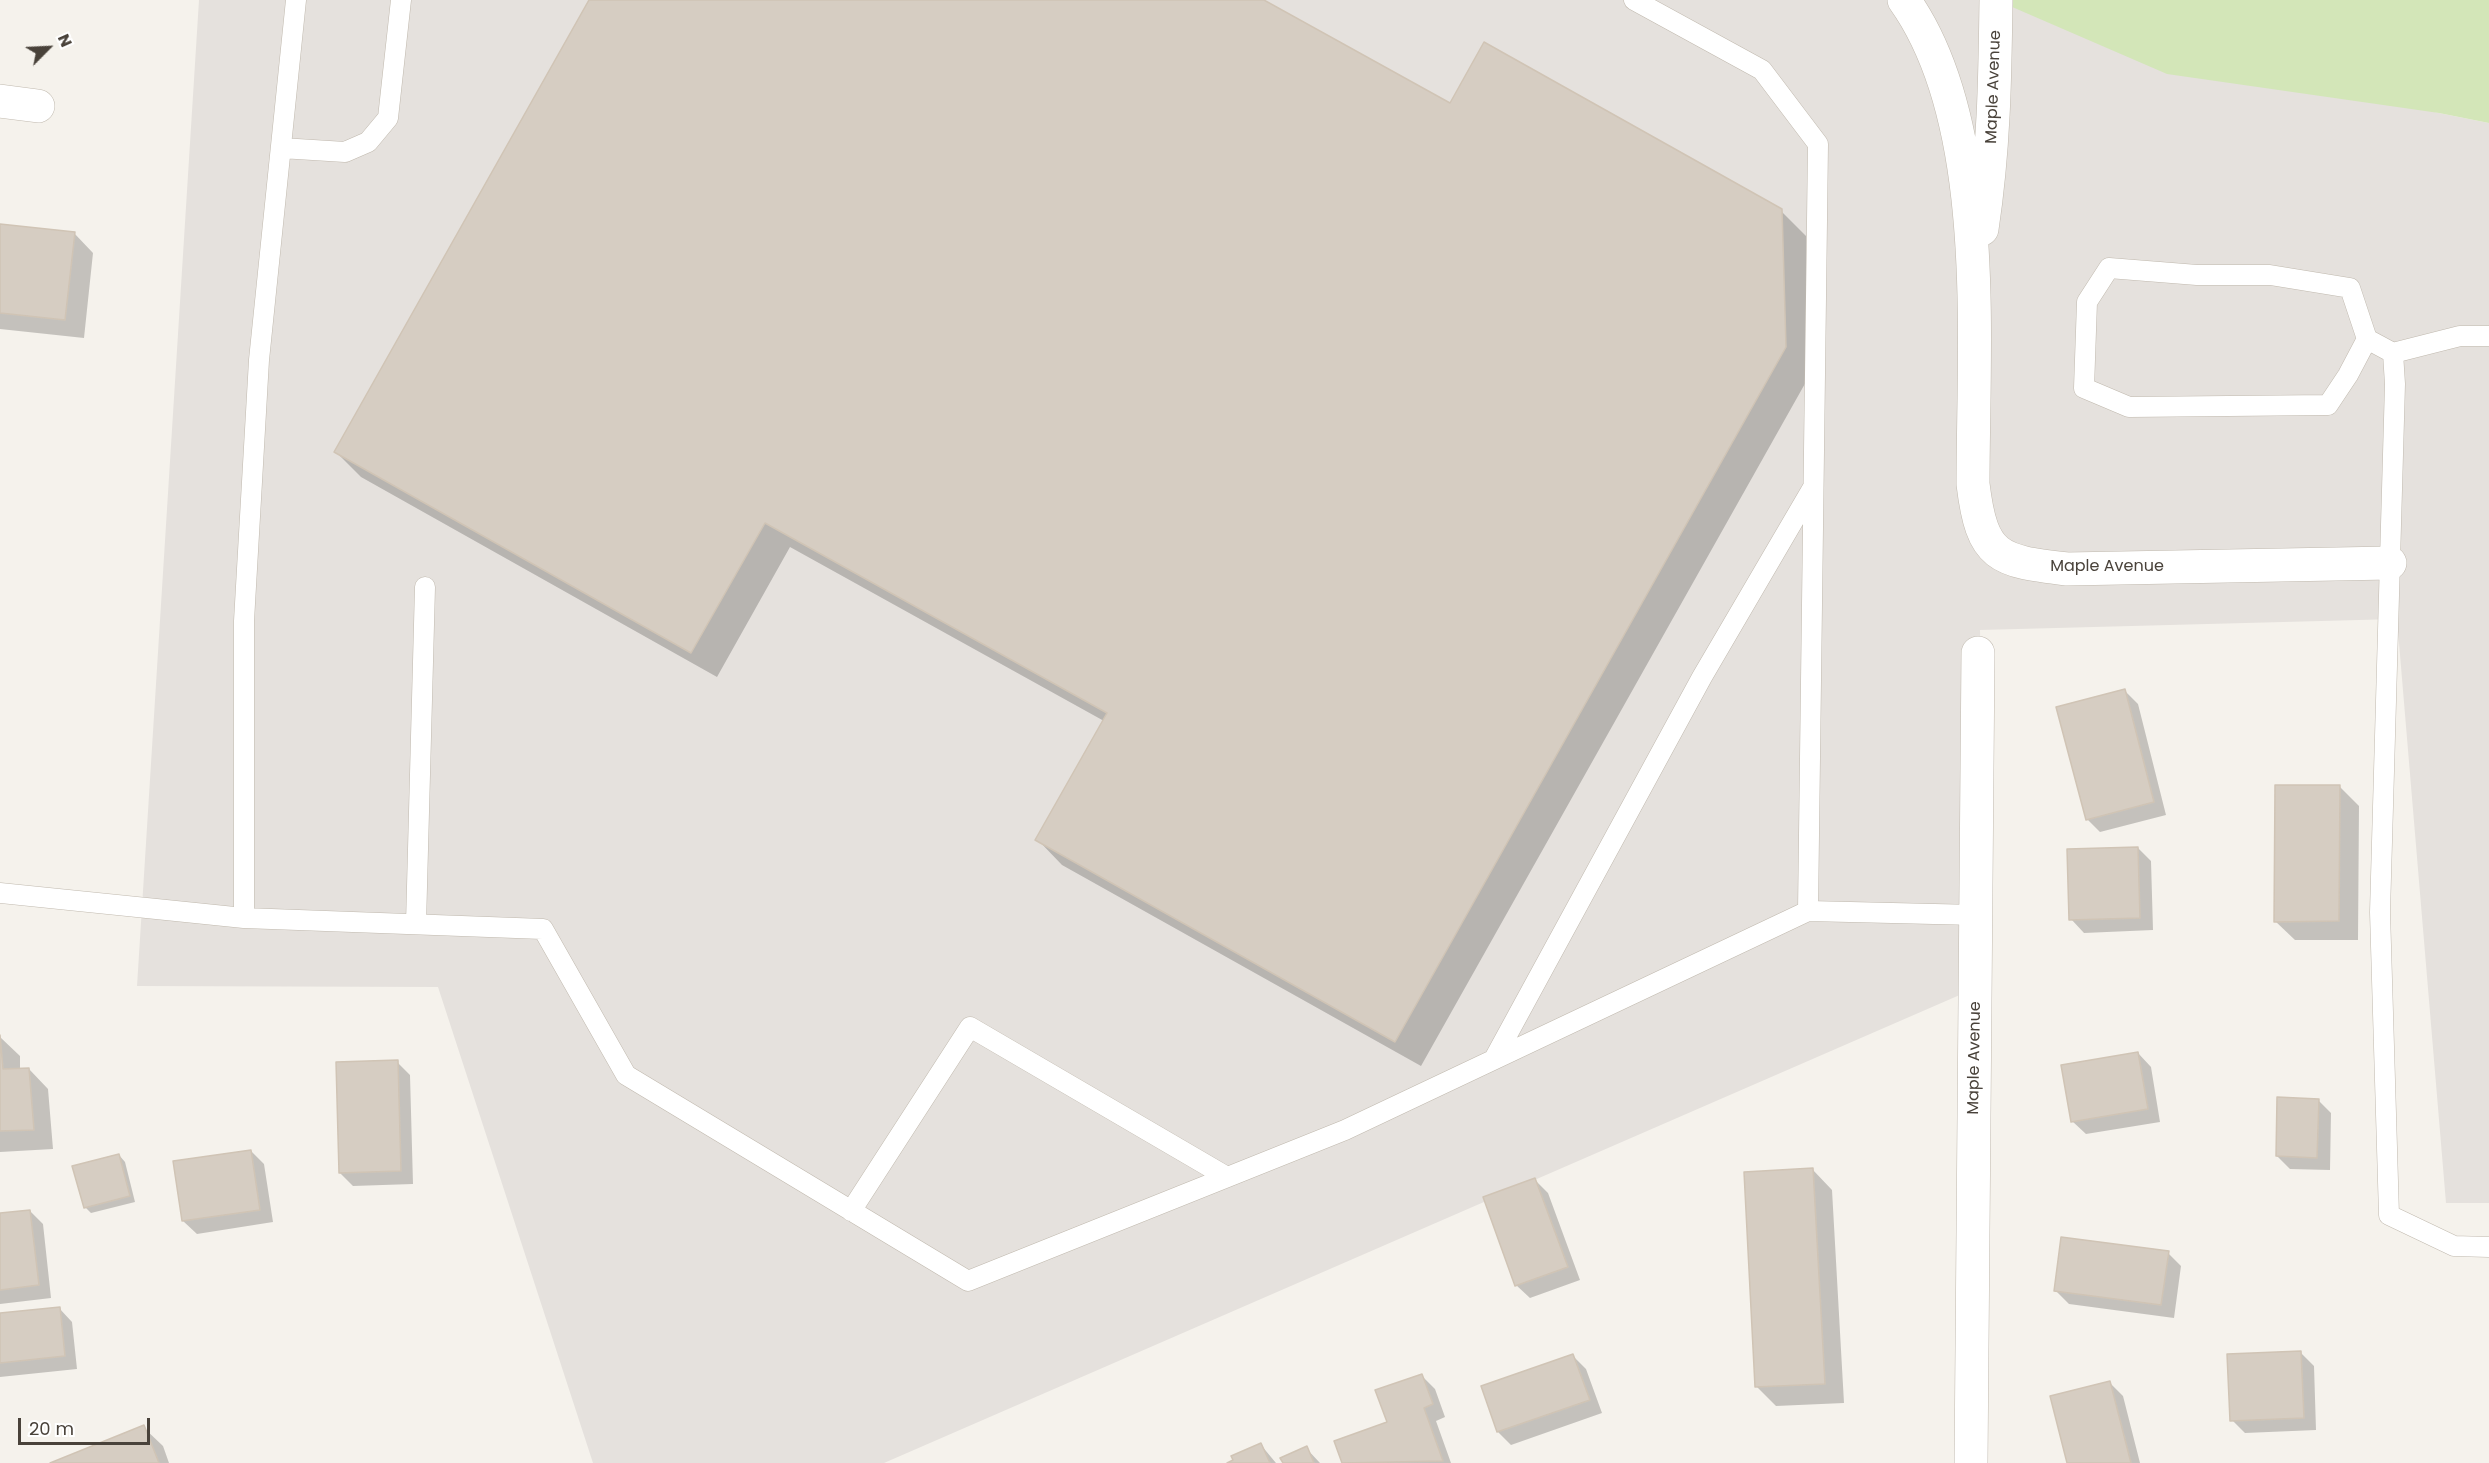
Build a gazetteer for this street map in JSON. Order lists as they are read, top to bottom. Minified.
{"streets":{"street":["Maple Avenue"]},"scale_bar":"20 m","north":"top right"}
